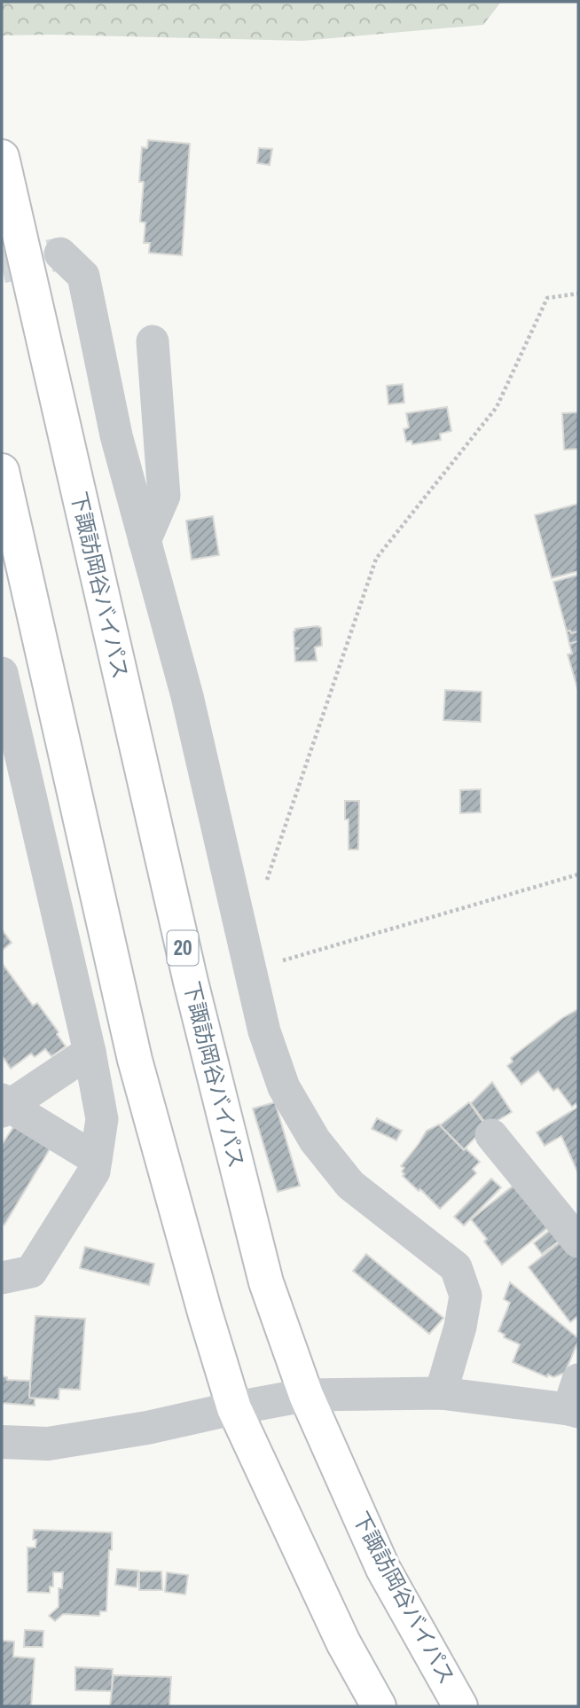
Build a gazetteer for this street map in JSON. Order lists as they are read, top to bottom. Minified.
{"streets":{"highway":["下諏訪岡谷バイパス","20"]}}
